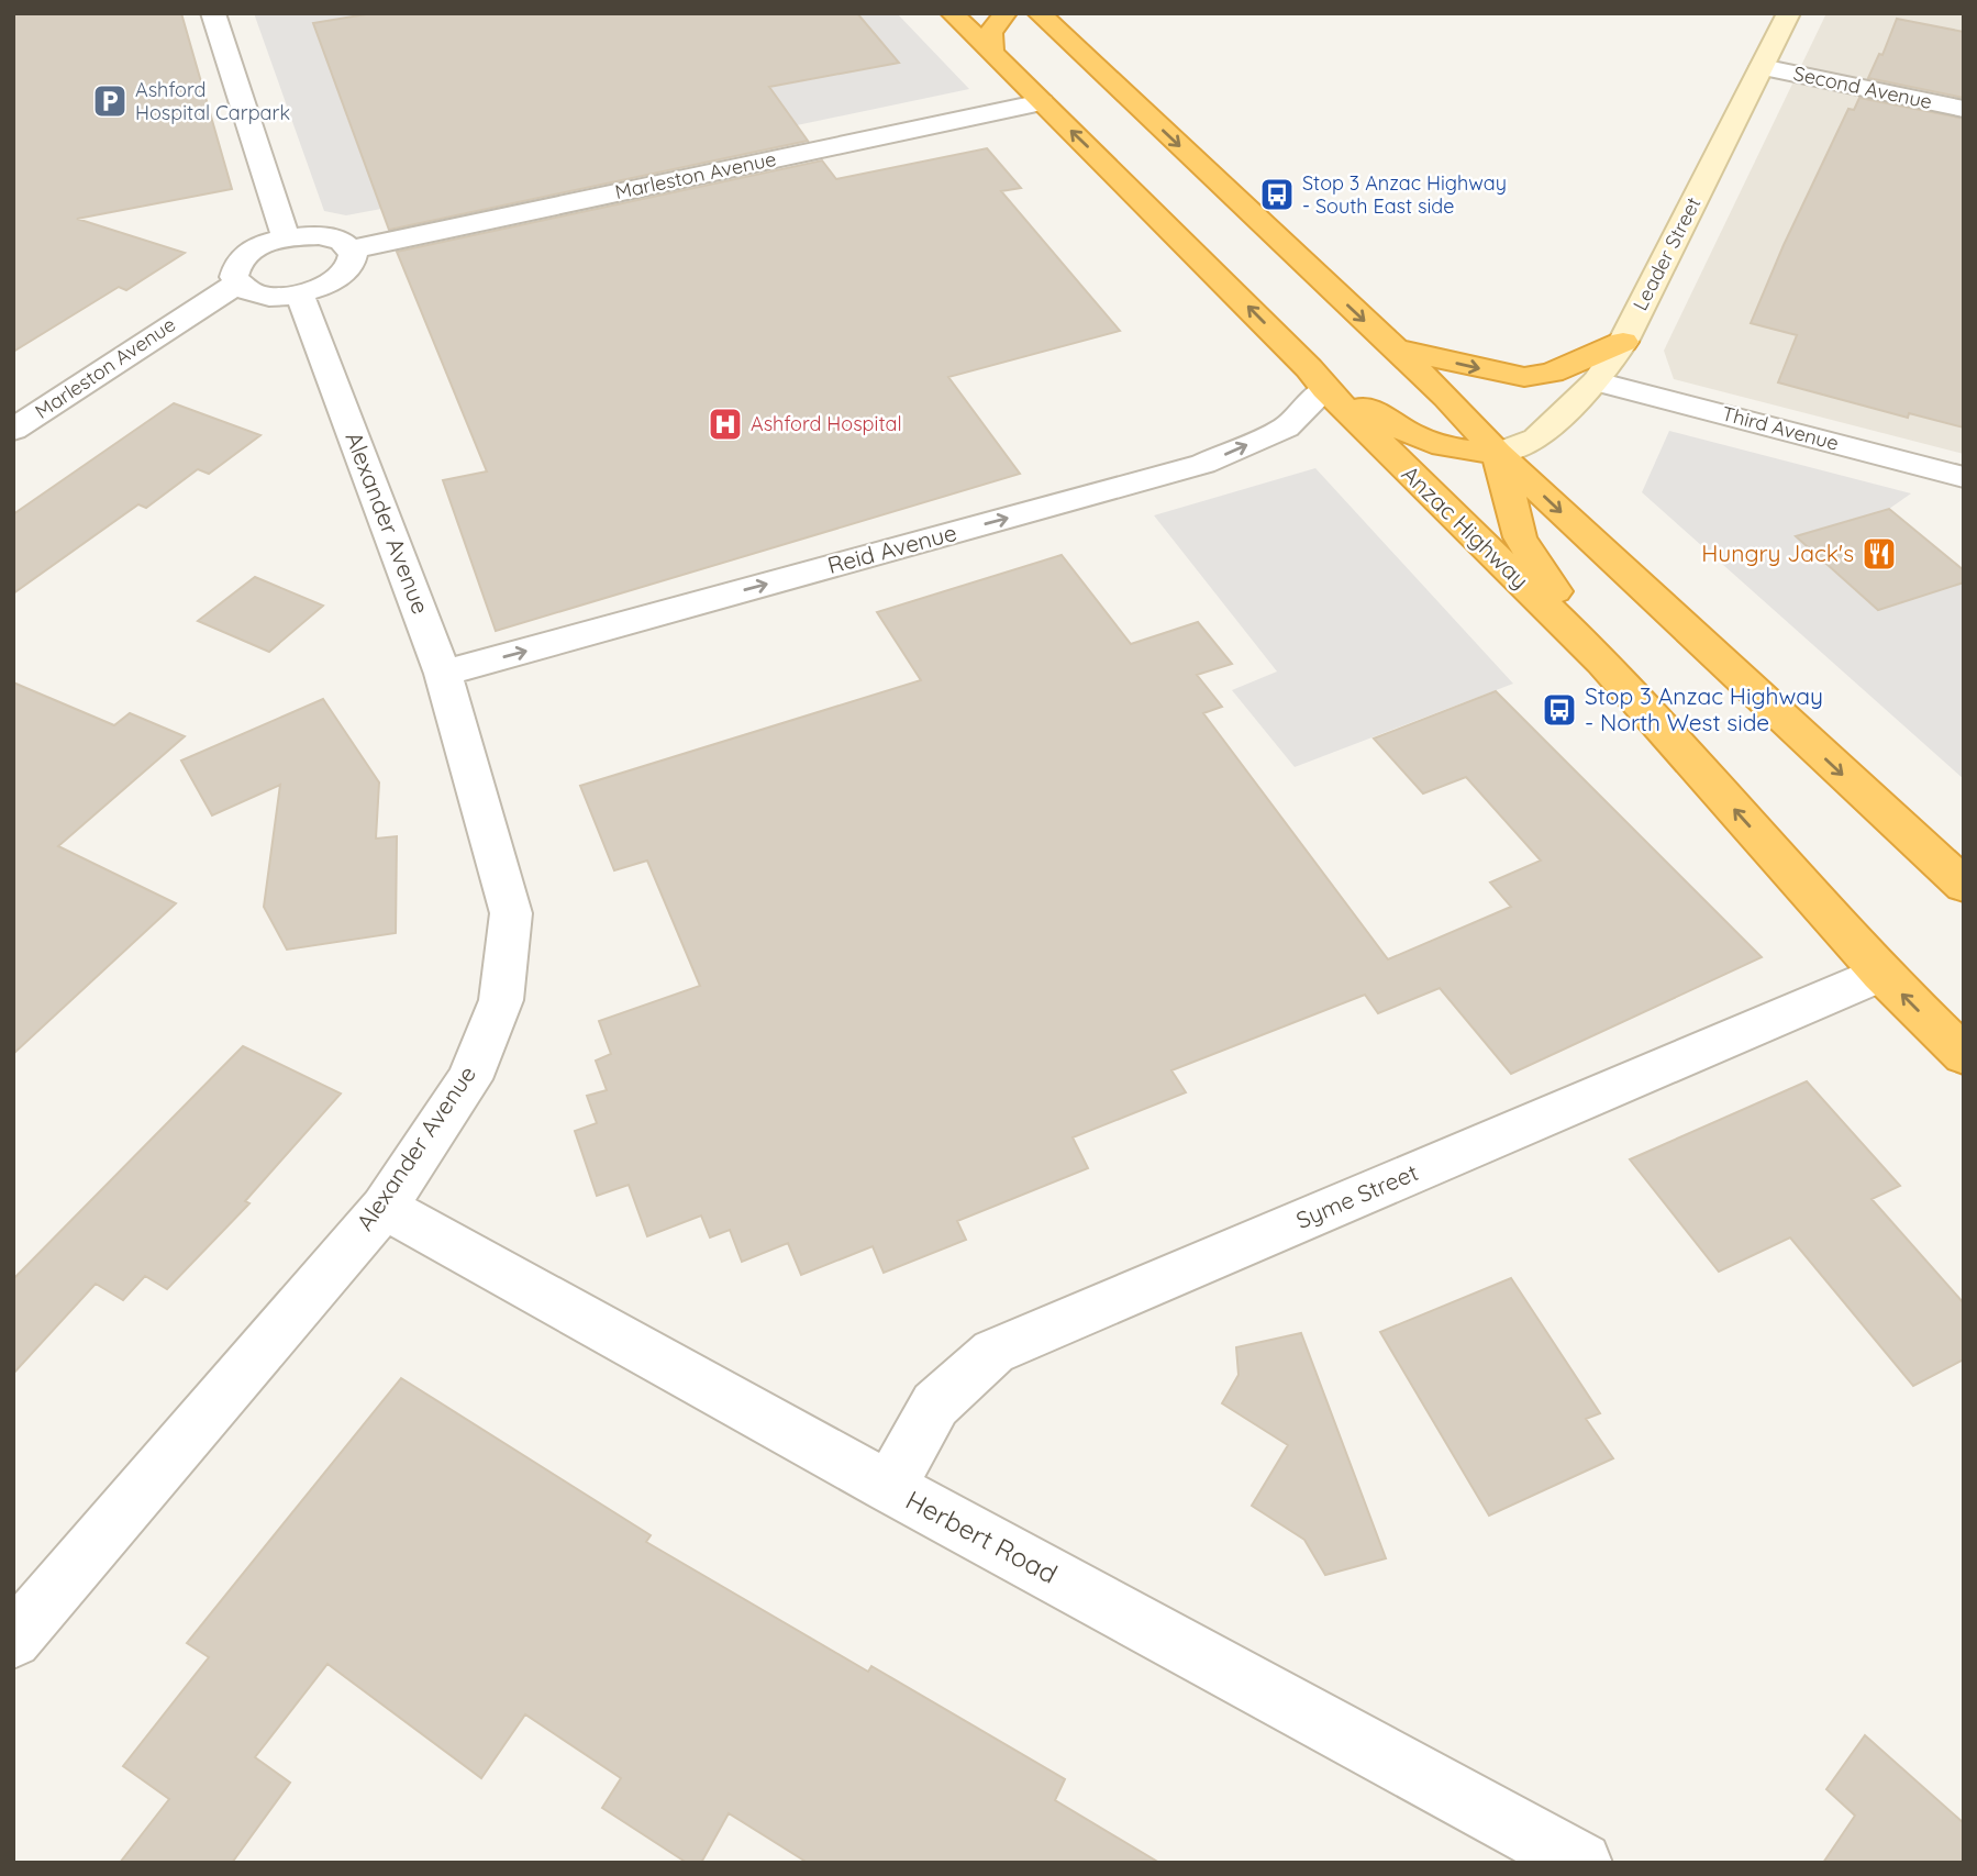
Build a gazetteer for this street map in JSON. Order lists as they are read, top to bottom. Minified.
{"streets":{"highway":["Anzac Highway"],"main road":["Leader Street"],"street":["Second Avenue","Marleston Avenue","Third Avenue","Alexander Avenue","Reid Avenue","Syme Street","Herbert Road"]},"crossings":[["Second Avenue","Leader Street"],["Marleston Avenue","Anzac Highway"],["Leader Street","Third Avenue"],["Leader Street","Anzac Highway"],["Alexander Avenue","Reid Avenue"],["Alexander Avenue","Herbert Road"],["Anzac Highway","Reid Avenue"],["Anzac Highway","Syme Street"],["Syme Street","Herbert Road"]],"one_way":["Reid Avenue"],"places":{"parking":["Ashford Hospital Carpark"],"bus stop":["Stop 3 Anzac Highway - South East side","Stop 3 Anzac Highway - North West side"],"hospital":["Ashford Hospital"],"restaurant":["Hungry Jack's"]}}
